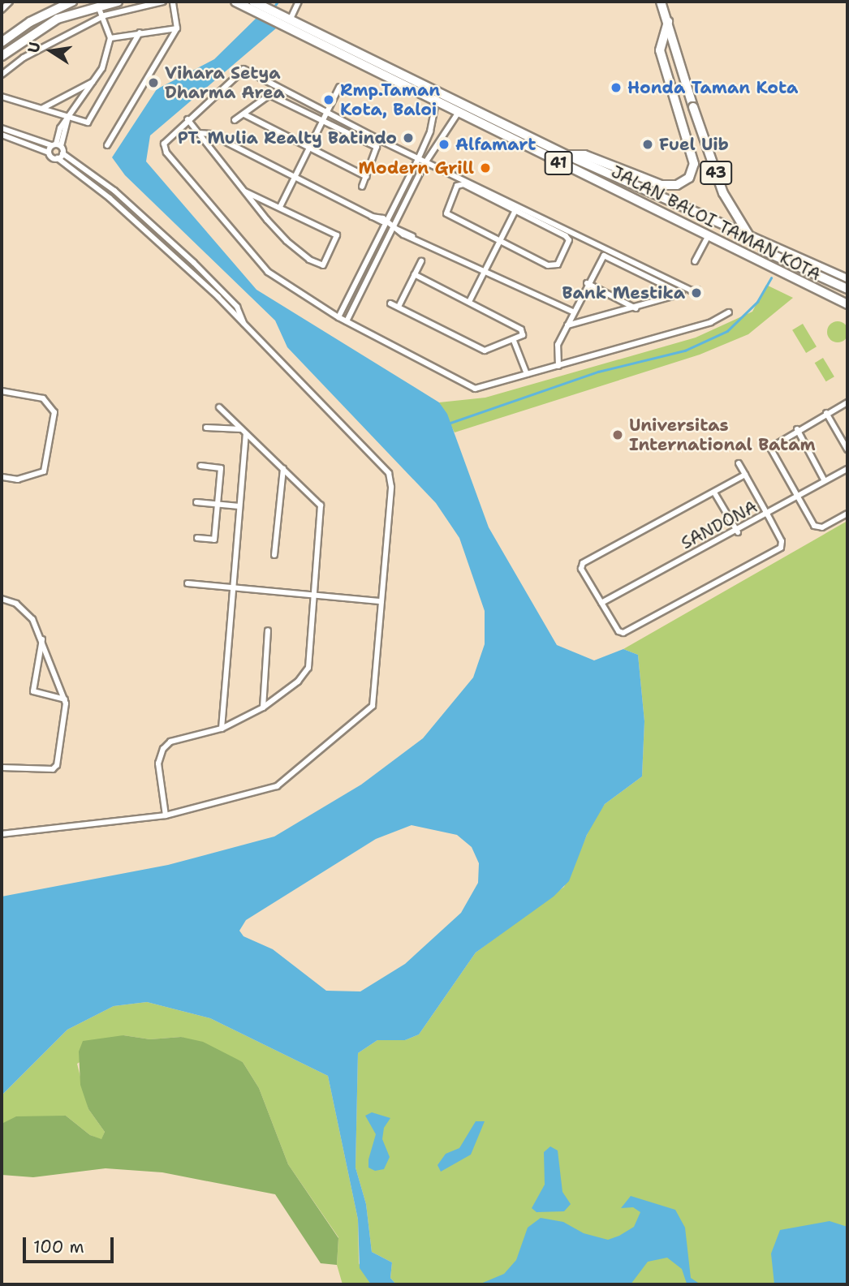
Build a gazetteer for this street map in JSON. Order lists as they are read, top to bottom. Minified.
{"streets":{"highway":["41","43","JALAN BALOI TAMAN KOTA"],"street":["SANDONA"]},"places":["Vihara Setya Dharma Area","Honda Taman Kota","Rmp.Taman Kota, Baloi","PT. Mulia Realty Batindo","Alfamart","Fuel Uib","Modern Grill","Bank Mestika","Universitas International Batam"],"scale_bar":"100 m","north":"left"}
